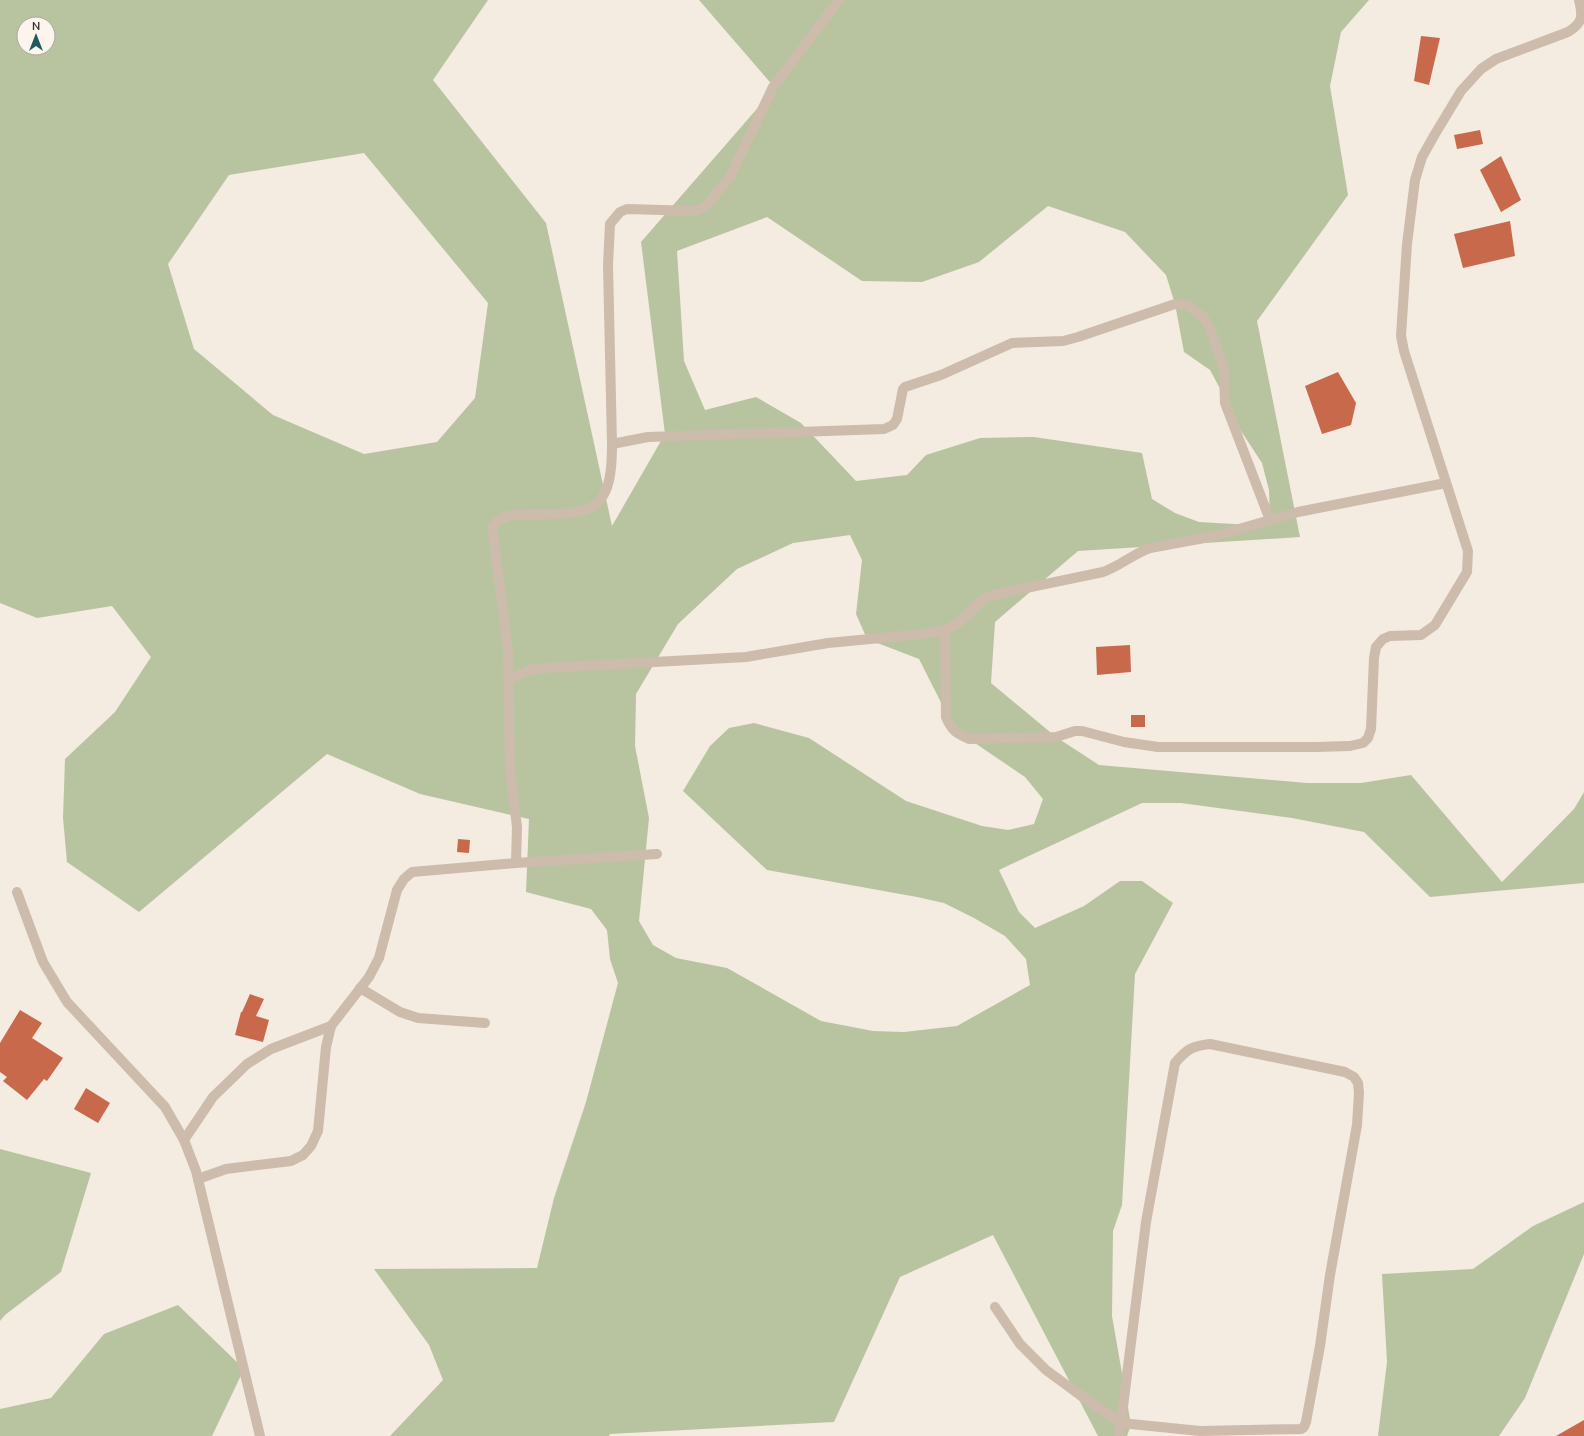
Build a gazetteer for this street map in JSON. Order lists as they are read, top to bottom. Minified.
{"north":"top"}
